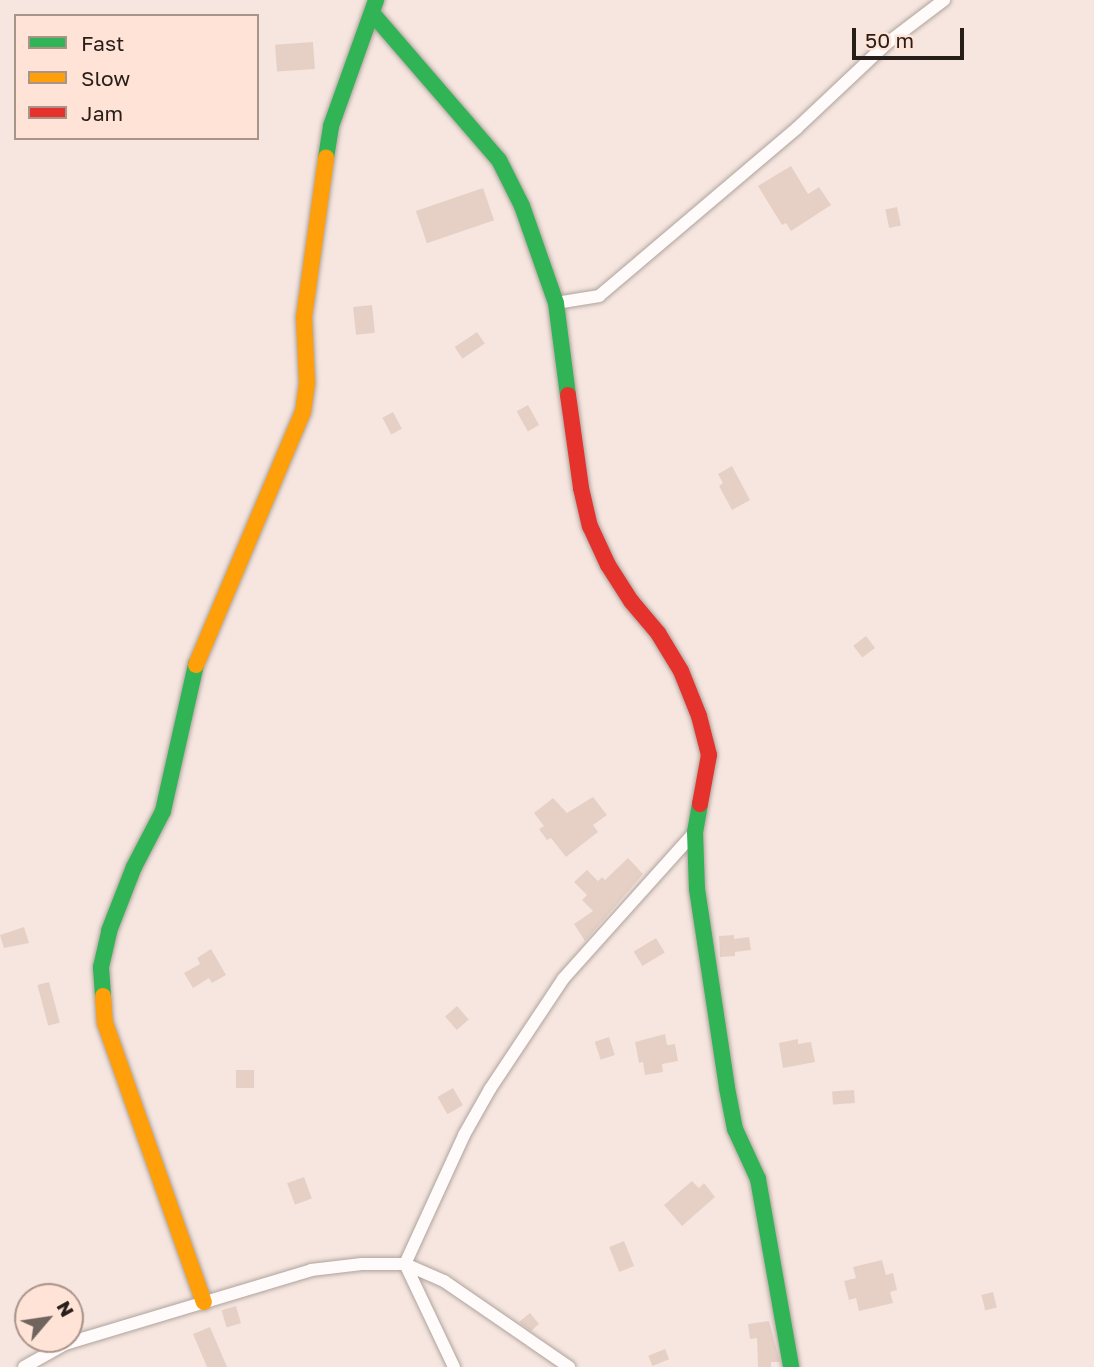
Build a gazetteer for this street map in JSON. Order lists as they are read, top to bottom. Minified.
{"legend":["Fast","Slow","Jam"],"scale_bar":"50 m","north":"top right"}
